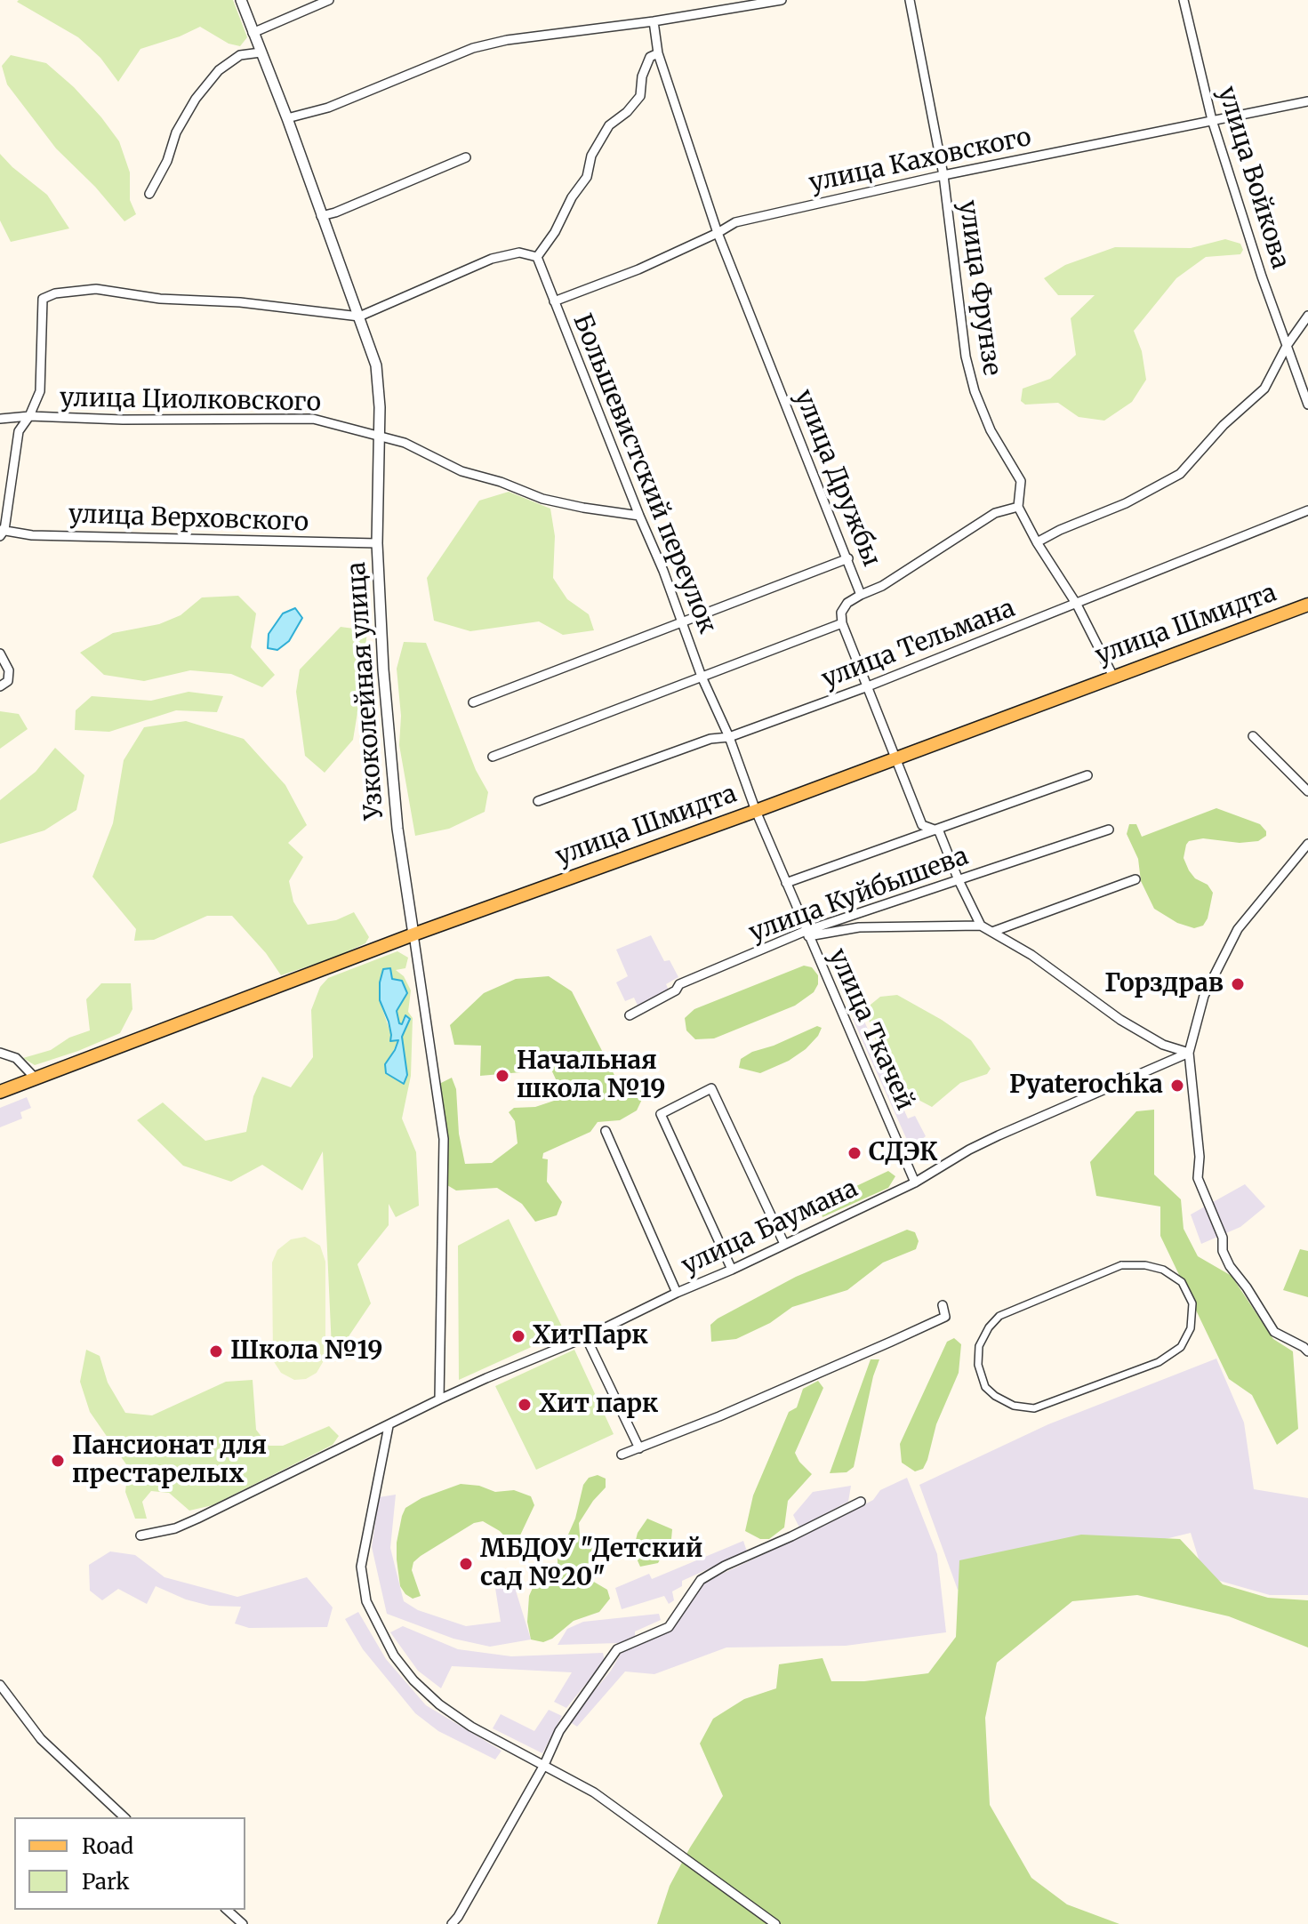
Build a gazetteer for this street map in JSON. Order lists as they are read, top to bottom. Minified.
{"streets":{"main road":["улица Шмидта"],"street":["улица Каховского","улица Войкова","улица Фрунзе","улица Циолковского","Большевистский переулок","улица Дружбы","улица Верховского","улица Тельмана","Узкоколейная улица","улица Куйбышева","улица Ткачей","улица Баумана"]},"crossings":[["улица Каховского","улица Войкова"],["улица Каховского","улица Фрунзе"],["улица Каховского","Большевистский переулок"],["улица Каховского","улица Дружбы"],["улица Фрунзе","улица Шмидта"],["улица Фрунзе","улица Тельмана"],["улица Циолковского","Большевистский переулок"],["улица Циолковского","Узкоколейная улица"],["Большевистский переулок","улица Шмидта"],["Большевистский переулок","улица Тельмана"],["Большевистский переулок","улица Куйбышева"],["Большевистский переулок","улица Ткачей"],["улица Верховского","Узкоколейная улица"],["улица Шмидта","Узкоколейная улица"],["Узкоколейная улица","улица Баумана"],["улица Куйбышева","улица Ткачей"],["улица Ткачей","улица Баумана"]],"places":["Горздрав","Начальная школа №19","Pyaterochka","СДЭК","ХитПарк","Школа №19","Хит парк","Пансионат для престарелых","МБДОУ \"Детский сад №20\""],"legend":["Road","Park"]}
